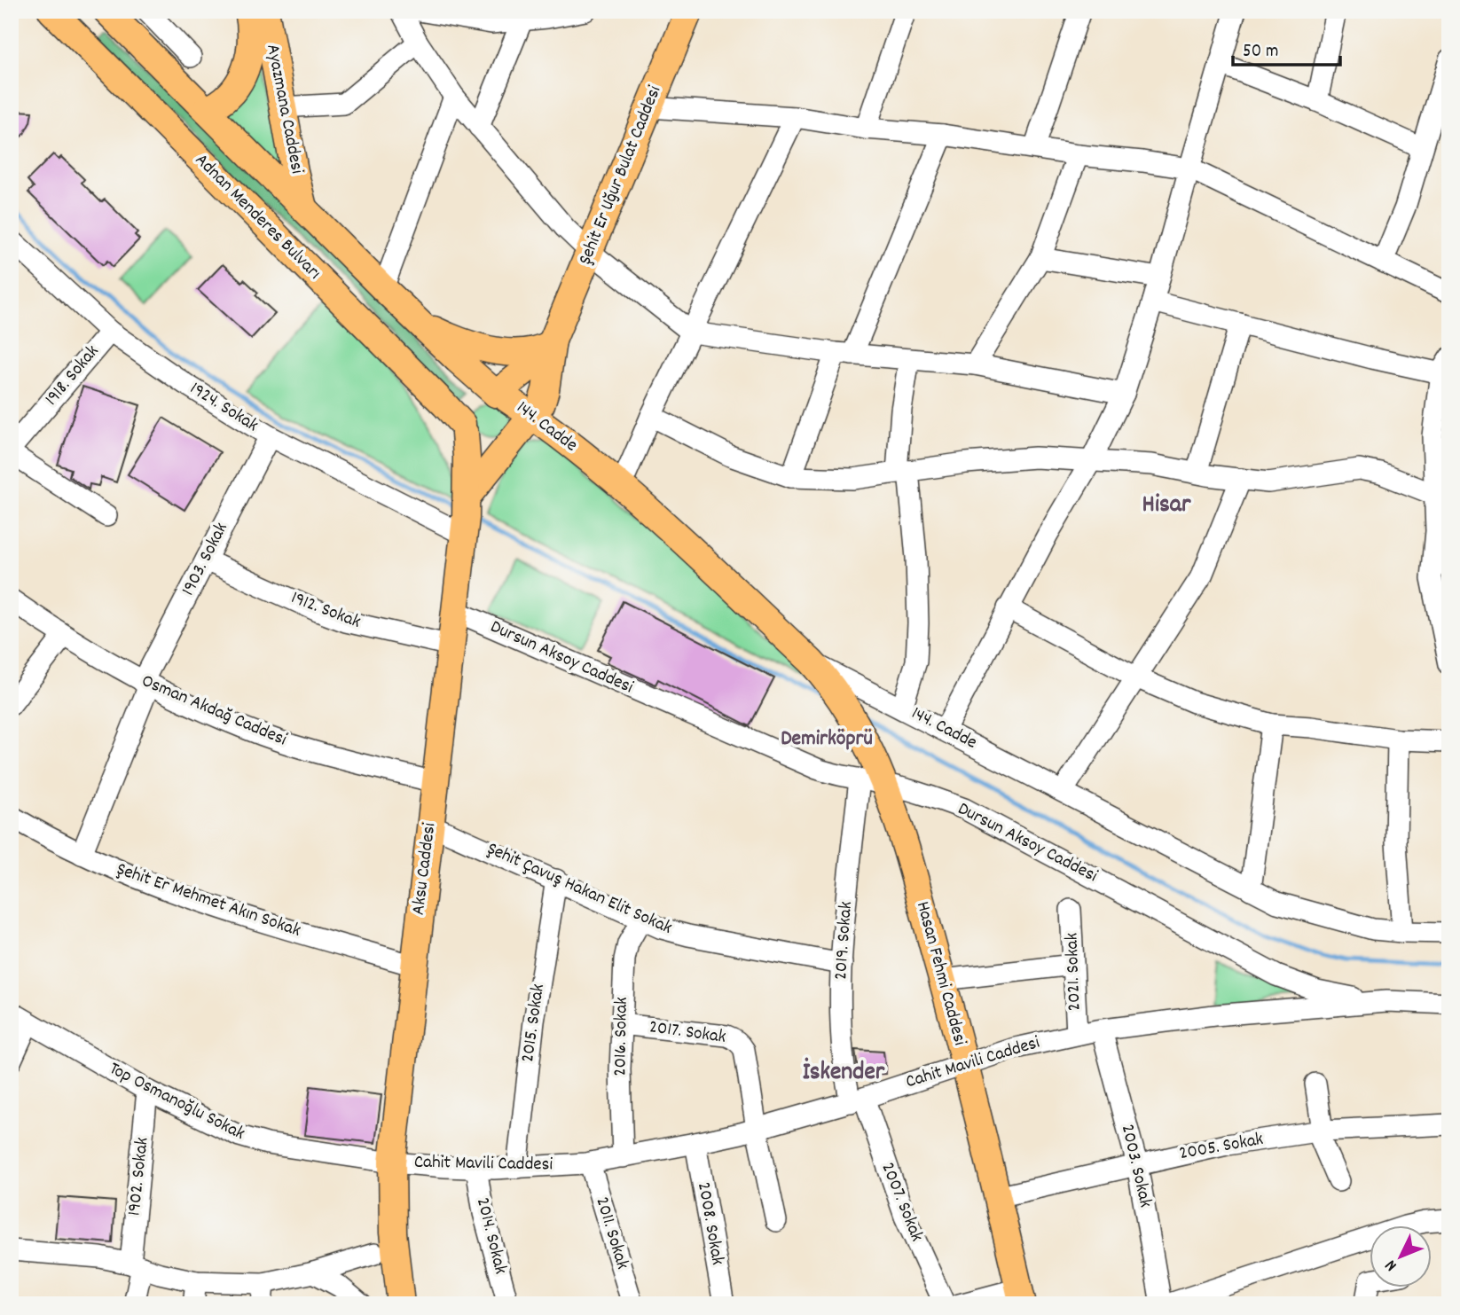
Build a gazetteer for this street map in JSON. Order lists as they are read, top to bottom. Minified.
{"streets":{"main road":["Ayazmana Caddesi","Şehit Er Uğur Bulat Caddesi","Adnan Menderes Bulvarı","144. Cadde","Aksu Caddesi","Hasan Fehmi Caddesi"],"street":["1918. Sokak","1924. Sokak","1903. Sokak","1912. Sokak","Dursun Aksoy Caddesi","Osman Akdağ Caddesi","Şehit Çavuş Hakan Elit Sokak","Şehit Er Mehmet Akın Sokak","2019. Sokak","2021. Sokak","2015. Sokak","2017. Sokak","2016. Sokak","Cahit Mavili Caddesi","Top Osmanoğlu Sokak","2005. Sokak","2003. Sokak","1902. Sokak","2007. Sokak","2008. Sokak","2011. Sokak","2014. Sokak"]},"crossings":[["Ayazmana Caddesi","Adnan Menderes Bulvarı"],["Şehit Er Uğur Bulat Caddesi","Adnan Menderes Bulvarı"],["Şehit Er Uğur Bulat Caddesi","144. Cadde"],["Şehit Er Uğur Bulat Caddesi","Aksu Caddesi"],["Adnan Menderes Bulvarı","144. Cadde"],["Adnan Menderes Bulvarı","Aksu Caddesi"],["1918. Sokak","1924. Sokak"],["1924. Sokak","1903. Sokak"],["1924. Sokak","Aksu Caddesi"],["144. Cadde","Aksu Caddesi"],["144. Cadde","Hasan Fehmi Caddesi"],["1903. Sokak","1912. Sokak"],["1903. Sokak","Osman Akdağ Caddesi"],["1903. Sokak","Şehit Er Mehmet Akın Sokak"],["1912. Sokak","Aksu Caddesi"],["Dursun Aksoy Caddesi","Aksu Caddesi"],["Dursun Aksoy Caddesi","2019. Sokak"],["Dursun Aksoy Caddesi","Hasan Fehmi Caddesi"],["Dursun Aksoy Caddesi","Cahit Mavili Caddesi"],["Osman Akdağ Caddesi","Aksu Caddesi"],["Aksu Caddesi","Şehit Çavuş Hakan Elit Sokak"],["Aksu Caddesi","Şehit Er Mehmet Akın Sokak"],["Aksu Caddesi","Cahit Mavili Caddesi"],["Aksu Caddesi","Top Osmanoğlu Sokak"],["Şehit Çavuş Hakan Elit Sokak","2019. Sokak"],["Şehit Çavuş Hakan Elit Sokak","2015. Sokak"],["Şehit Çavuş Hakan Elit Sokak","2016. Sokak"],["2019. Sokak","Hasan Fehmi Caddesi"],["2019. Sokak","Cahit Mavili Caddesi"],["2019. Sokak","2007. Sokak"],["2021. Sokak","Cahit Mavili Caddesi"],["Hasan Fehmi Caddesi","Cahit Mavili Caddesi"],["Hasan Fehmi Caddesi","2005. Sokak"],["2015. Sokak","Cahit Mavili Caddesi"],["2017. Sokak","2016. Sokak"],["2017. Sokak","Cahit Mavili Caddesi"],["2016. Sokak","Cahit Mavili Caddesi"],["Cahit Mavili Caddesi","Top Osmanoğlu Sokak"],["Cahit Mavili Caddesi","2003. Sokak"],["Cahit Mavili Caddesi","2007. Sokak"],["Cahit Mavili Caddesi","2008. Sokak"],["Cahit Mavili Caddesi","2011. Sokak"],["Cahit Mavili Caddesi","2014. Sokak"],["Top Osmanoğlu Sokak","1902. Sokak"],["2005. Sokak","2003. Sokak"]],"districts":["Hisar","Demirköprü","İskender"],"scale_bar":"50 m","north":"bottom left"}
